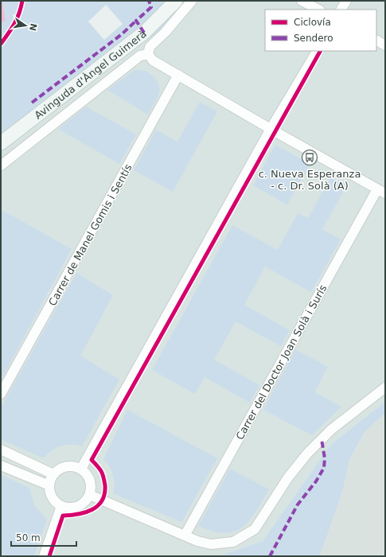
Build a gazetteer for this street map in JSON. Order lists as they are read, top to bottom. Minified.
{"streets":{"street":["Avinguda d'Àngel Guimerà","Carrer de Manel Gomis i Sentís","Carrer del Doctor Joan Solà i Surís"]},"places":{"bus stop":["c. Nueva Esperanza - c. Dr. Solà (A)"]},"legend":["Ciclovía","Sendero"],"scale_bar":"50 m","north":"right"}
